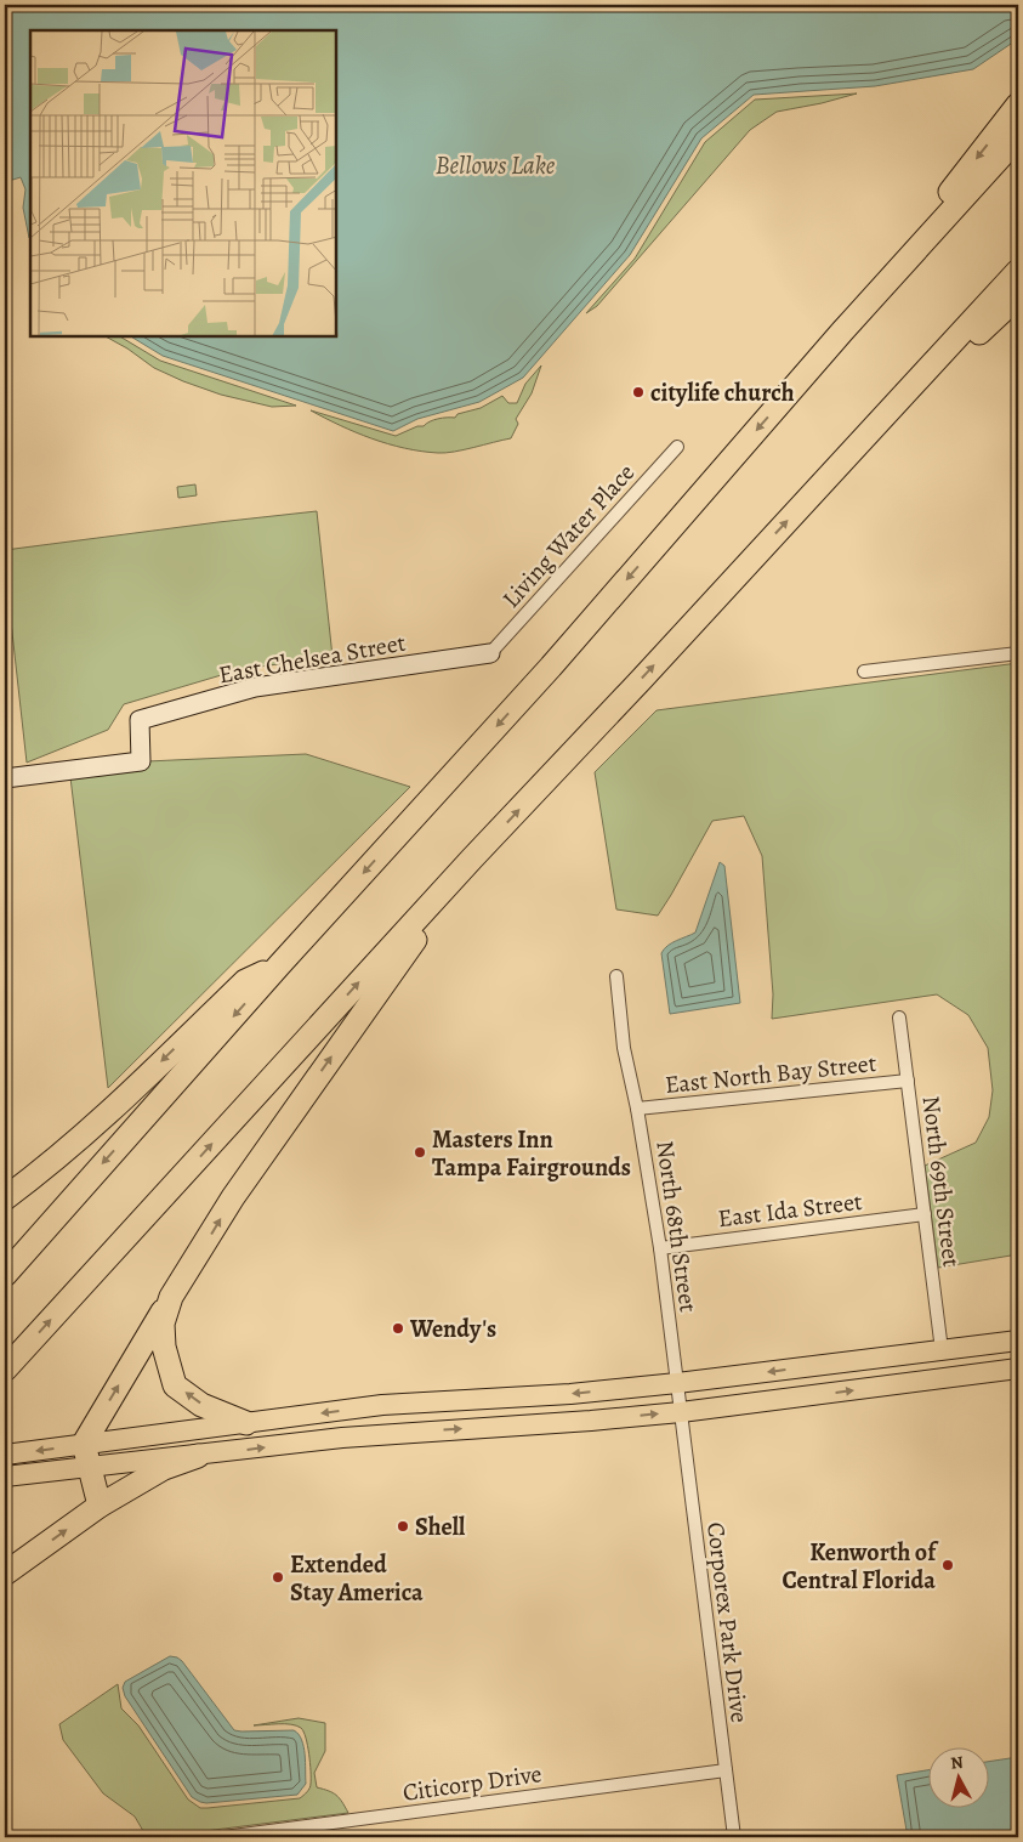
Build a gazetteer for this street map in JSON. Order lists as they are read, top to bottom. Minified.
{"streets":{"street":["Living Water Place","East Chelsea Street","East North Bay Street","North 69th Street","East Ida Street","North 68th Street","Corporex Park Drive","Citicorp Drive"]},"crossings":[["Living Water Place","East Chelsea Street"],["East North Bay Street","North 69th Street"],["East North Bay Street","North 68th Street"],["North 69th Street","East Ida Street"],["East Ida Street","North 68th Street"],["North 68th Street","Corporex Park Drive"],["Corporex Park Drive","Citicorp Drive"]],"water":["Bellows Lake"],"places":["citylife church","Masters Inn Tampa Fairgrounds","Wendy's","Shell","Kenworth of Central Florida","Extended Stay America"],"north":"top"}
